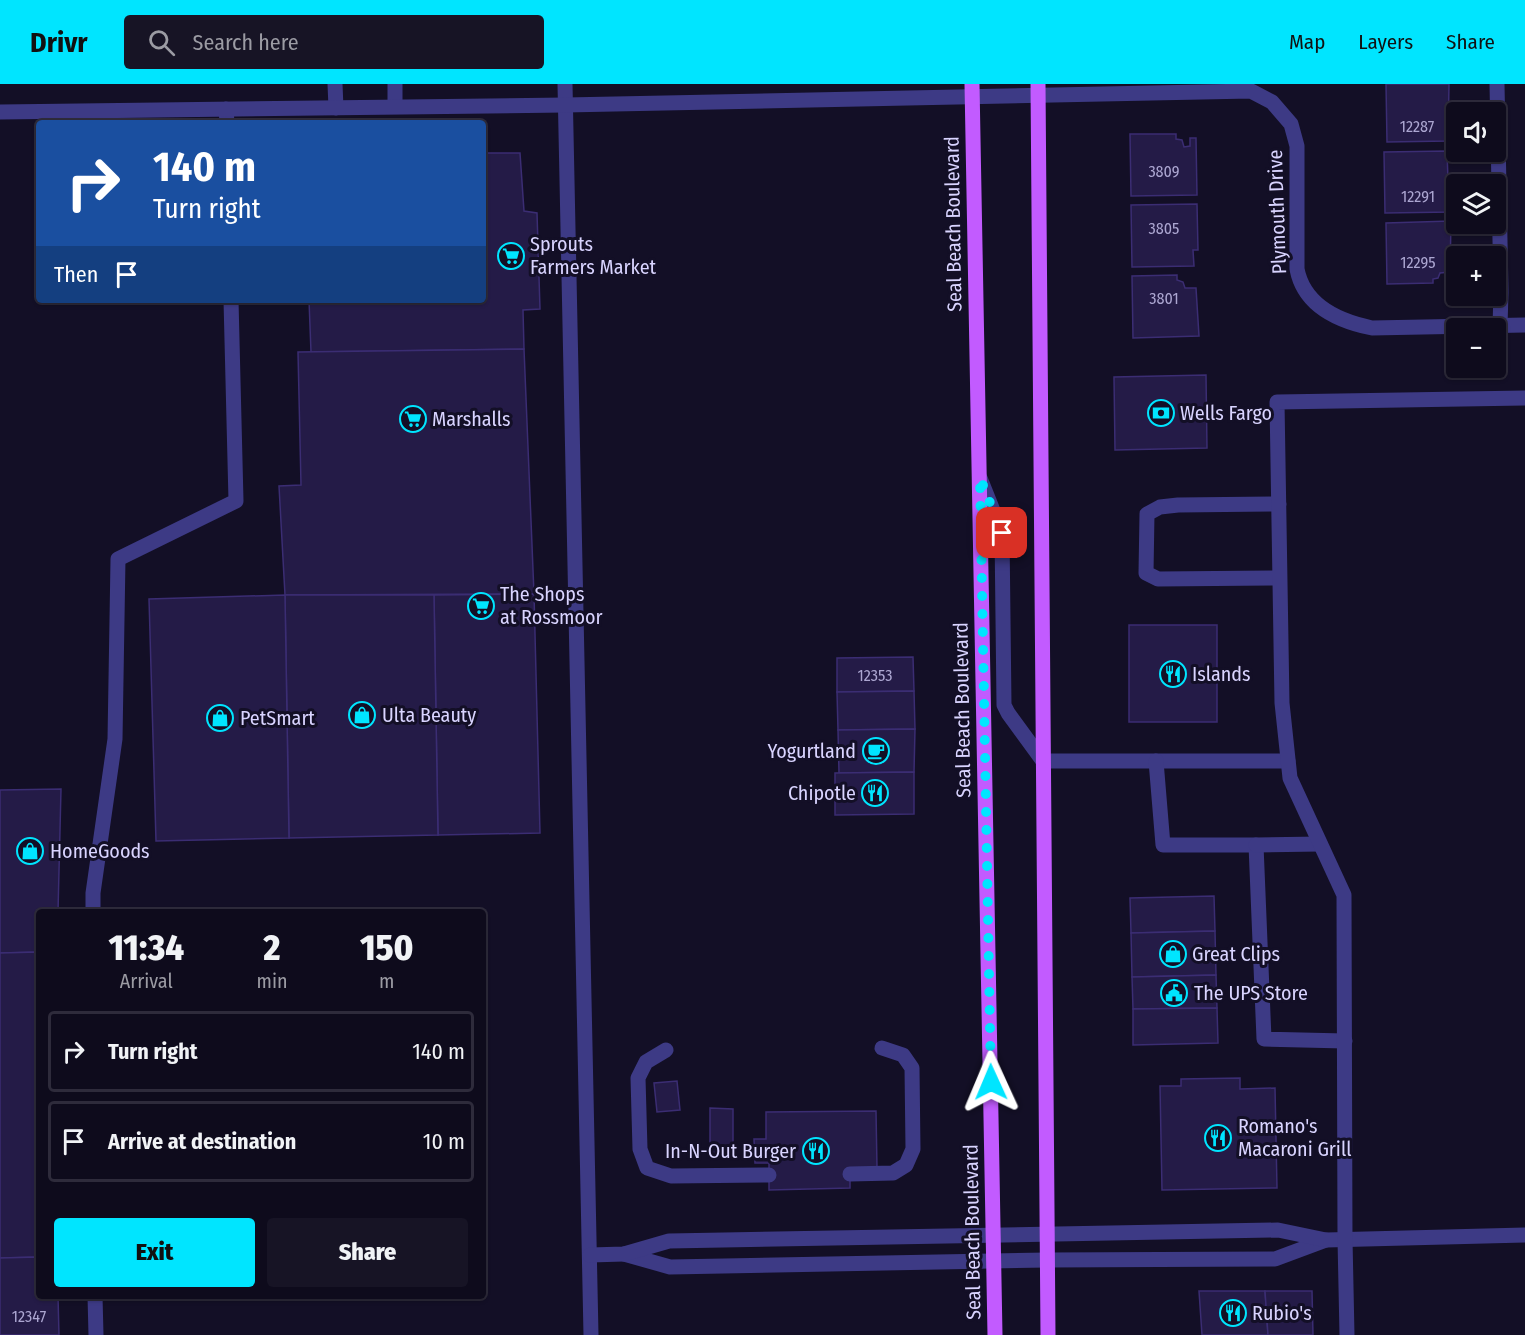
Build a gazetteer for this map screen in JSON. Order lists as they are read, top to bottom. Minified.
{"streets":{"main road":["Seal Beach Boulevard"],"street":["Plymouth Drive"]},"crossings":[["Plymouth Drive","Seal Beach Boulevard"]],"places":{"supermarket":["Sprouts Farmers Market","Marshalls","The Shops at Rossmoor"],"bank":["Wells Fargo"],"restaurant":["Islands","Chipotle","Romano's Macaroni Grill","In-N-Out Burger","Rubio's"],"shop":["Ulta Beauty","PetSmart","HomeGoods","Great Clips"],"cafe":["Yogurtland"],"public building":["The UPS Store"]},"house_numbers":["12287","3809","12291","3805","12295","3801","12353","12347"],"page":{"header":"Drivr","search":"Search here","nav":["Map","Layers","Share"],"map_buttons":["+","−"],"turn":["140 m","Turn right"],"then":"Then","eta":["11:34","Arrival","2","min","150","m"],"list":[{"name":"Turn right","value":"140 m"},{"name":"Arrive at destination","value":"10 m"}],"buttons":["Exit","Share"]}}
